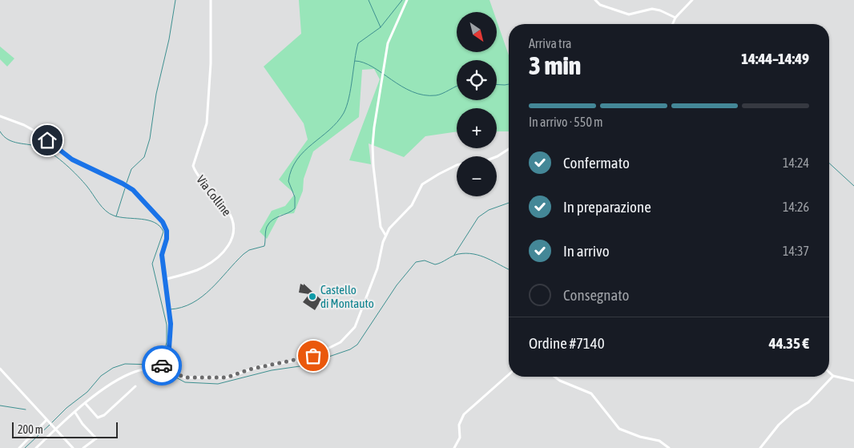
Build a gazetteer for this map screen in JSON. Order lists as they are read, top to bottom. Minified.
{"streets":{"street":["Via Colline"]},"places":["Castello di Montauto"],"scale_bar":"200 m","north":"bottom right","page":{"map_buttons":["+","−"],"heading":["3 min","Arriva tra","14:44–14:49"],"panel":["Ordine #7140","44.35 €"],"bar":"In arrivo · 550 m","list":[["Confermato","14:24"],["In preparazione","14:26"],["In arrivo","14:37"],"Consegnato"],"scale":"200 m"}}
